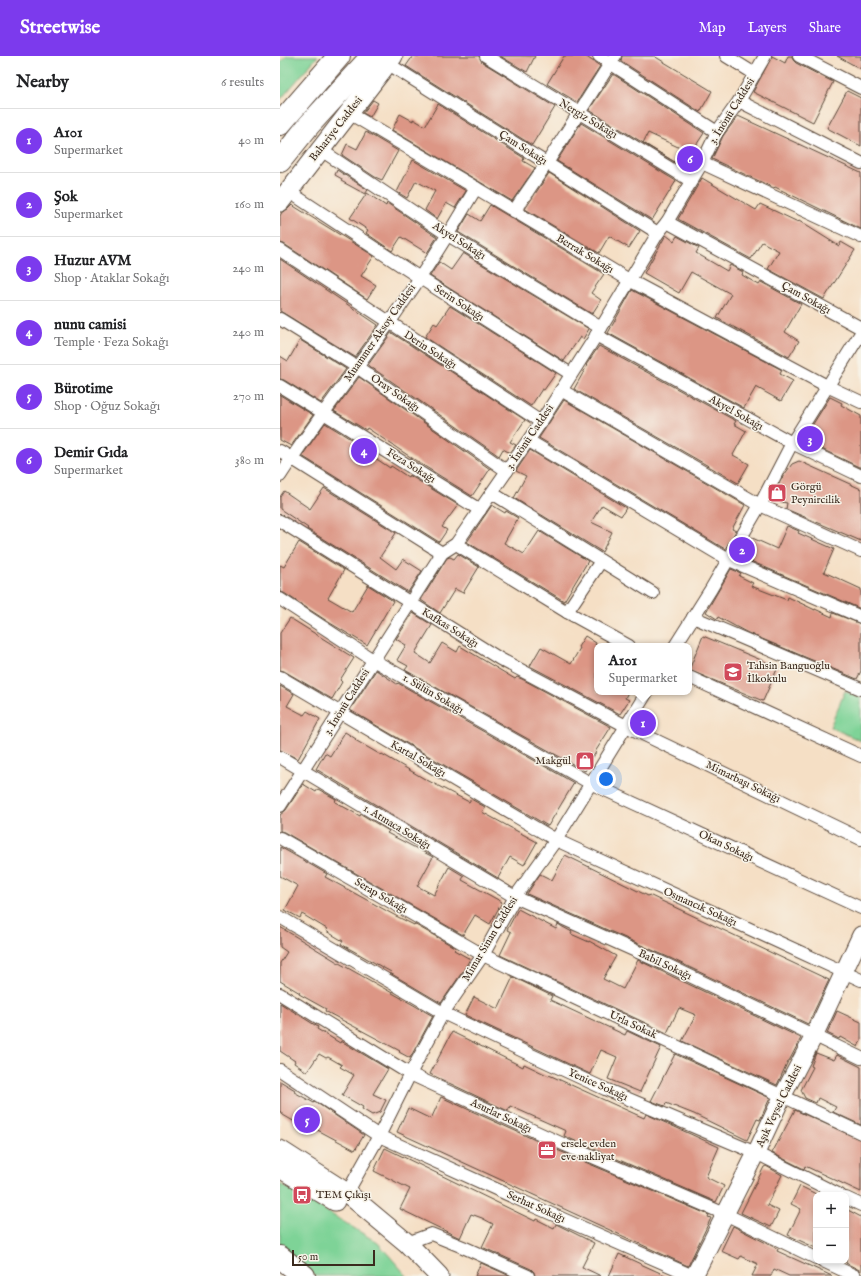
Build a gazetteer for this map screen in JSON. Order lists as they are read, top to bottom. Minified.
{"streets":{"main road":["Bahariye Caddesi","Aşık Veysel Caddesi"],"street":["3. İnönü Caddesi","Nergiz Sokağı","Çam Sokağı","Akyel Sokağı","Berrak Sokağı","Serin Sokağı","Muammer Aksoy Caddesi","Derin Sokağı","Oray Sokağı","Feza Sokağı","Kafkas Sokağı","1. Sülün Sokağı","Kartal Sokağı","Mimarbaşı Sokağı","1. Atmaca Sokağı","Okan Sokağı","Serap Sokağı","Osmancık Sokağı","Mimar Sinan Caddesi","Babil Sokağı","Urla Sokak","Yenice Sokağı","Asurlar Sokağı","Serhat Sokağı"]},"crossings":[["3. İnönü Caddesi","Nergiz Sokağı"],["3. İnönü Caddesi","Çam Sokağı"],["3. İnönü Caddesi","Akyel Sokağı"],["3. İnönü Caddesi","Berrak Sokağı"],["3. İnönü Caddesi","Serin Sokağı"],["3. İnönü Caddesi","Derin Sokağı"],["3. İnönü Caddesi","Oray Sokağı"],["3. İnönü Caddesi","Feza Sokağı"],["3. İnönü Caddesi","Kafkas Sokağı"],["3. İnönü Caddesi","1. Sülün Sokağı"],["3. İnönü Caddesi","Kartal Sokağı"],["3. İnönü Caddesi","1. Atmaca Sokağı"],["Bahariye Caddesi","Çam Sokağı"],["Bahariye Caddesi","Akyel Sokağı"],["Bahariye Caddesi","Berrak Sokağı"],["Bahariye Caddesi","Serin Sokağı"],["Akyel Sokağı","Muammer Aksoy Caddesi"],["Berrak Sokağı","Muammer Aksoy Caddesi"],["Serin Sokağı","Muammer Aksoy Caddesi"],["Muammer Aksoy Caddesi","Derin Sokağı"],["Muammer Aksoy Caddesi","Oray Sokağı"],["Muammer Aksoy Caddesi","Feza Sokağı"],["Kafkas Sokağı","Mimarbaşı Sokağı"],["Kafkas Sokağı","Mimar Sinan Caddesi"],["1. Sülün Sokağı","Okan Sokağı"],["1. Sülün Sokağı","Mimar Sinan Caddesi"],["Kartal Sokağı","Osmancık Sokağı"],["Kartal Sokağı","Mimar Sinan Caddesi"],["Mimarbaşı Sokağı","Mimar Sinan Caddesi"],["1. Atmaca Sokağı","Mimar Sinan Caddesi"],["1. Atmaca Sokağı","Babil Sokağı"],["Okan Sokağı","Mimar Sinan Caddesi"],["Serap Sokağı","Mimar Sinan Caddesi"],["Serap Sokağı","Urla Sokak"],["Osmancık Sokağı","Mimar Sinan Caddesi"],["Osmancık Sokağı","Aşık Veysel Caddesi"],["Mimar Sinan Caddesi","Babil Sokağı"],["Mimar Sinan Caddesi","Urla Sokak"],["Mimar Sinan Caddesi","Yenice Sokağı"],["Mimar Sinan Caddesi","Asurlar Sokağı"],["Mimar Sinan Caddesi","Serhat Sokağı"],["Babil Sokağı","Aşık Veysel Caddesi"],["Urla Sokak","Aşık Veysel Caddesi"],["Yenice Sokağı","Aşık Veysel Caddesi"],["Aşık Veysel Caddesi","Asurlar Sokağı"],["Aşık Veysel Caddesi","Serhat Sokağı"]],"places":{"shop":["Görgü Peynircilik","Makgül"],"school or university":["Tahsin Banguoğlu İlkokulu"],"office":["ersele evden eve nakliyat"],"bus stop":["TEM Çıkışı"]},"scale_bar":"50 m","page":{"header":"Streetwise","nav":["Map","Layers","Share"],"heading":["Nearby","6 results"],"list":[{"mark":"1","name":"A101","note":"Supermarket","value":"40 m"},{"mark":"2","name":"Şok","note":"Supermarket","value":"160 m"},{"mark":"3","name":"Huzur AVM","note":"Shop · Ataklar Sokağı","value":"240 m"},{"mark":"4","name":"nunu camisi","note":"Temple · Feza Sokağı","value":"240 m"},{"mark":"5","name":"Bürotime","note":"Shop · Oğuz Sokağı","value":"270 m"},{"mark":"6","name":"Demir Gıda","note":"Supermarket","value":"380 m"}],"pins":["6","3","4","2","1","5"],"popup":["A101","Supermarket"],"map_buttons":["+","−"],"scale":"50 m"}}
